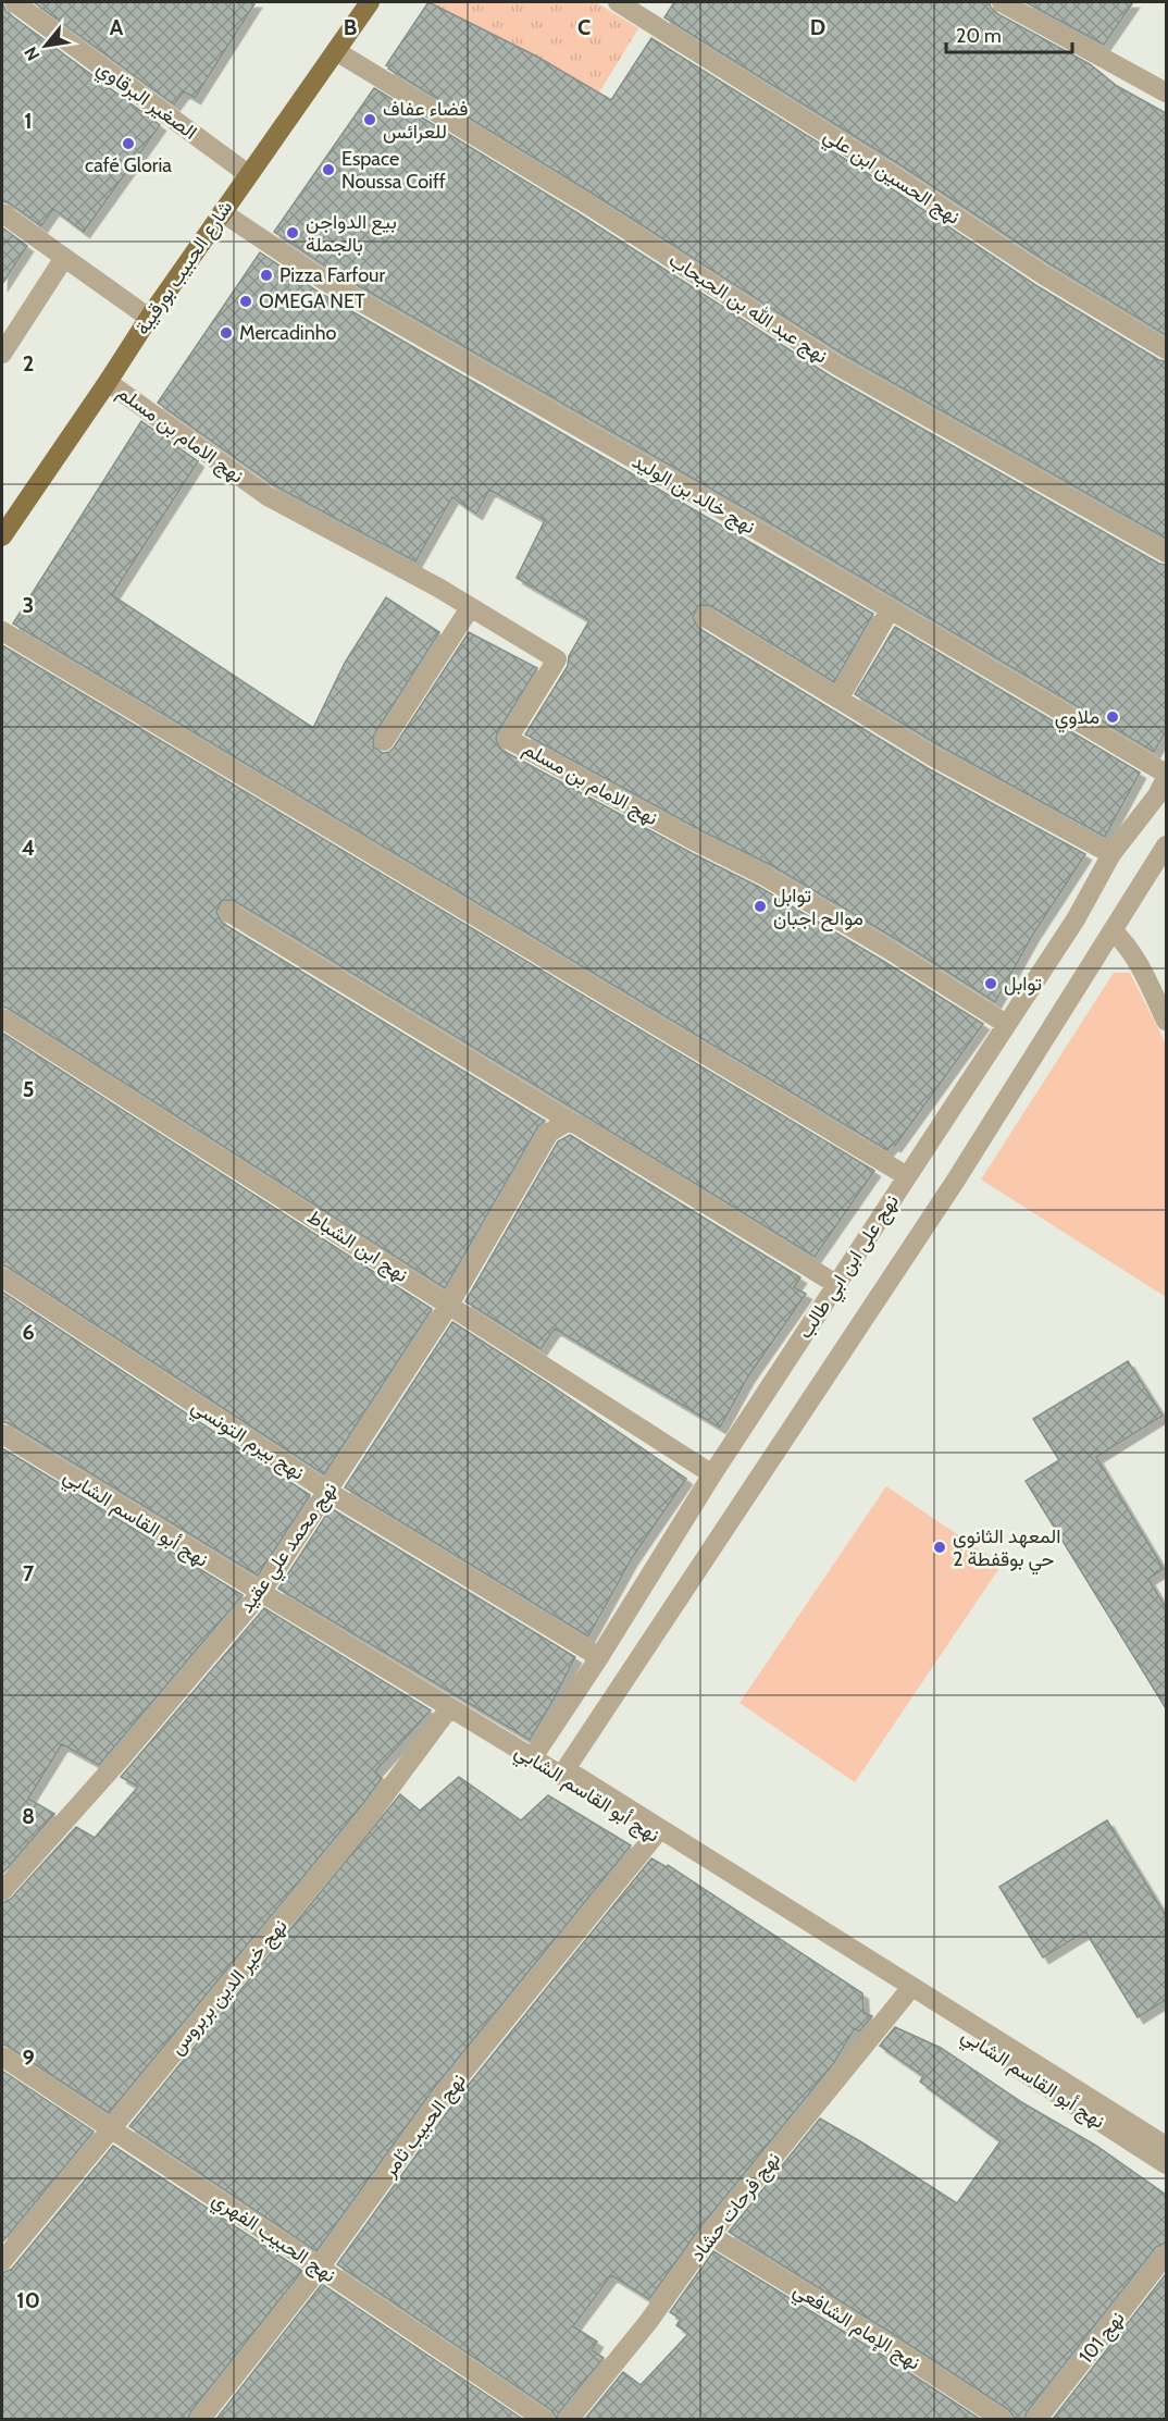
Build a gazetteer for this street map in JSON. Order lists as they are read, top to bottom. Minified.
{"streets":{"main road":["شارع الحبيب بورقيبة"],"street":["الصغير البرقاوي","نهج الحسين ابن علي","نهج عبد الله بن الحبحاب","نهج الامام بن مسلم","نهج خالد بن الوليد","نهج ابن الشباط","نهج على ابن ابي طالب","نهج بيرم التونسي","نهج أبو القاسم الشابي","نهج محمد علي عقيد","نهج خير الدين بربروس","نهج الحبيب ثامر","نهج فرحات حشاد","نهج الحبيب الفهري","نهج الإمام الشافعي","نهج 101"]},"crossings":[["الصغير البرقاوي","شارع الحبيب بورقيبة"],["شارع الحبيب بورقيبة","نهج عبد الله بن الحبحاب"],["شارع الحبيب بورقيبة","نهج الامام بن مسلم"],["شارع الحبيب بورقيبة","نهج خالد بن الوليد"],["نهج الامام بن مسلم","نهج على ابن ابي طالب"],["نهج خالد بن الوليد","نهج على ابن ابي طالب"],["نهج ابن الشباط","نهج على ابن ابي طالب"],["نهج ابن الشباط","نهج محمد علي عقيد"],["نهج على ابن ابي طالب","نهج بيرم التونسي"],["نهج على ابن ابي طالب","نهج أبو القاسم الشابي"],["نهج بيرم التونسي","نهج محمد علي عقيد"],["نهج أبو القاسم الشابي","نهج محمد علي عقيد"],["نهج أبو القاسم الشابي","نهج خير الدين بربروس"],["نهج أبو القاسم الشابي","نهج الحبيب ثامر"],["نهج أبو القاسم الشابي","نهج فرحات حشاد"],["نهج خير الدين بربروس","نهج الحبيب الفهري"],["نهج الحبيب ثامر","نهج الحبيب الفهري"],["نهج فرحات حشاد","نهج الإمام الشافعي"]],"places":["فضاء عفاف للعرائس","café Gloria","Espace Noussa Coiff","بيع الدواجن بالجملة","Pizza Farfour","OMEGA NET","Mercadinho","ملاوي","توابل موالح اجبان","توابل","المعهد الثانوي حي بوقفطة 2"],"scale_bar":"20 m","north":"bottom left","grid":{"columns":["A","B","C","D"],"rows":["1","2","3","4","5","6","7","8","9","10"]}}
